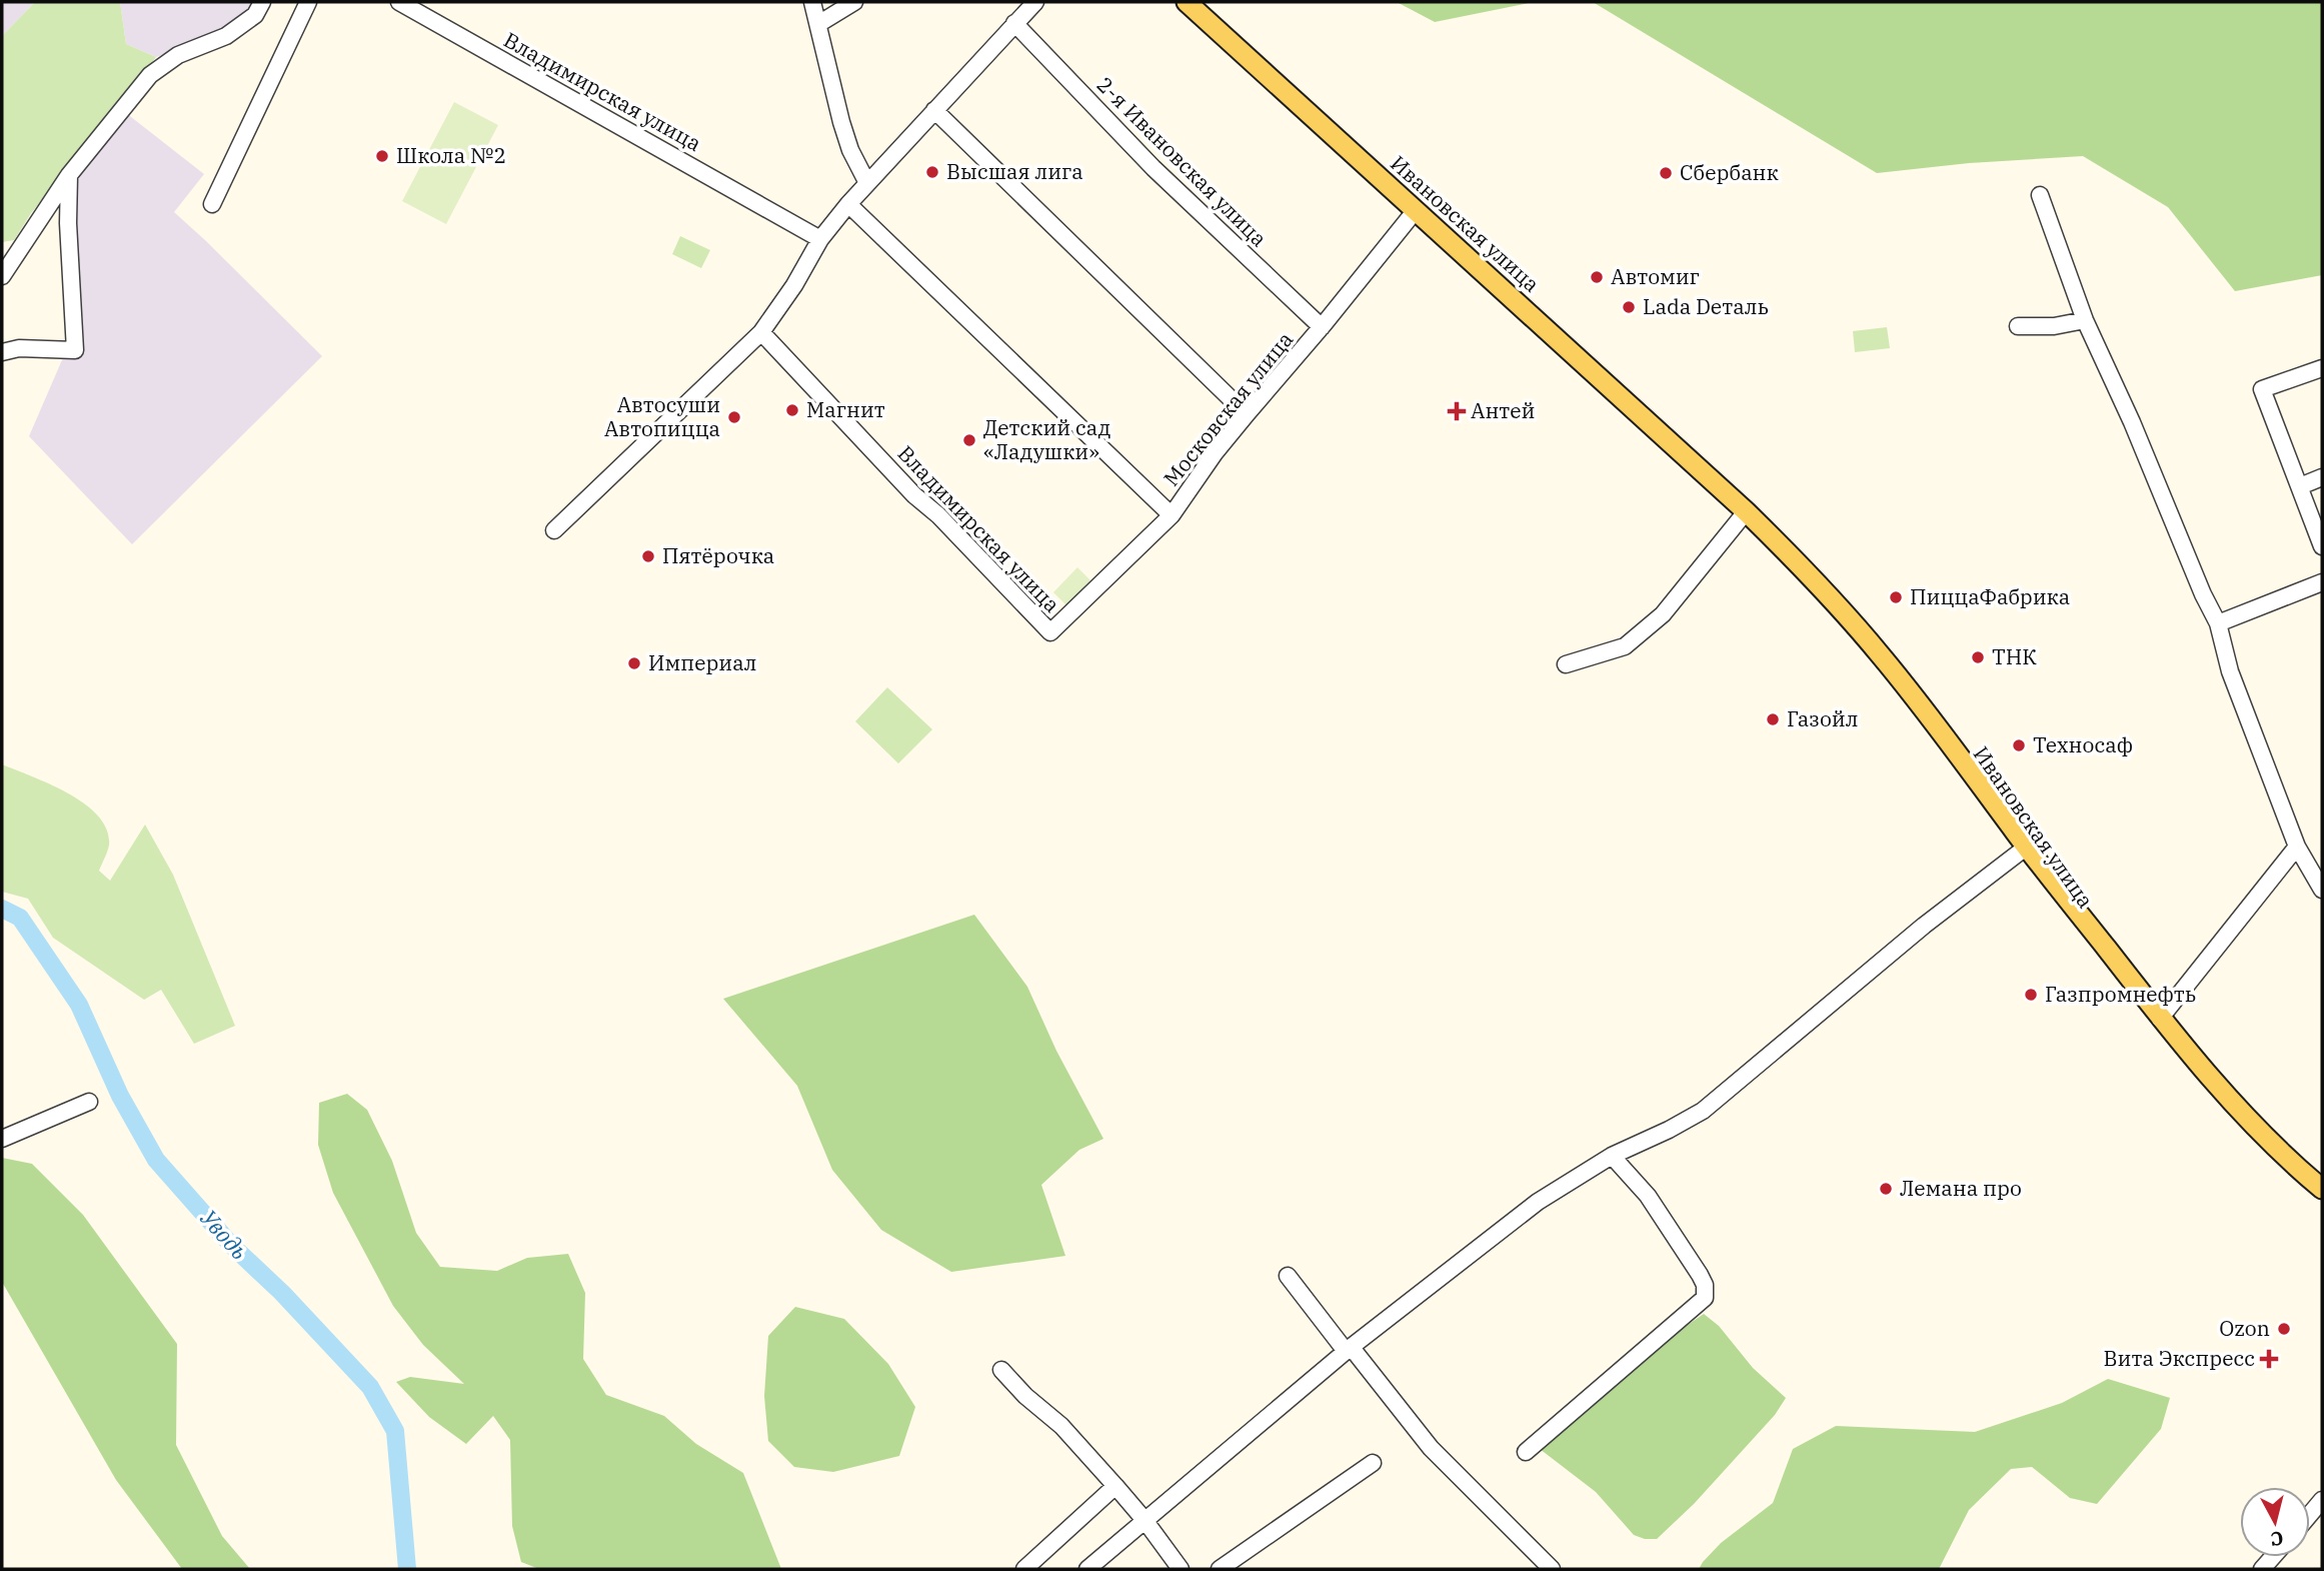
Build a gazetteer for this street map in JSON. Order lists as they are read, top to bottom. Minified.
{"streets":{"main road":["Ивановская улица"],"street":["Владимирская улица","2-я Ивановская улица","Московская улица"]},"crossings":[["Владимирская улица","Московская улица"],["2-я Ивановская улица","Московская улица"],["Ивановская улица","Московская улица"]],"water":["Уводь"],"places":{"other":["Школа №2","Высшая лига","Сбербанк","Автомиг","Lada Dеталь","Магнит","Автосуши Автопицца","Детский сад «Ладушки»","Пятёрочка","ПиццаФабрика","ТНК","Империал","Газойл","Техносаф","Газпромнефть","Лемана про","Ozon"],"health":["Антей","Вита Экспресс"]},"north":"bottom"}
